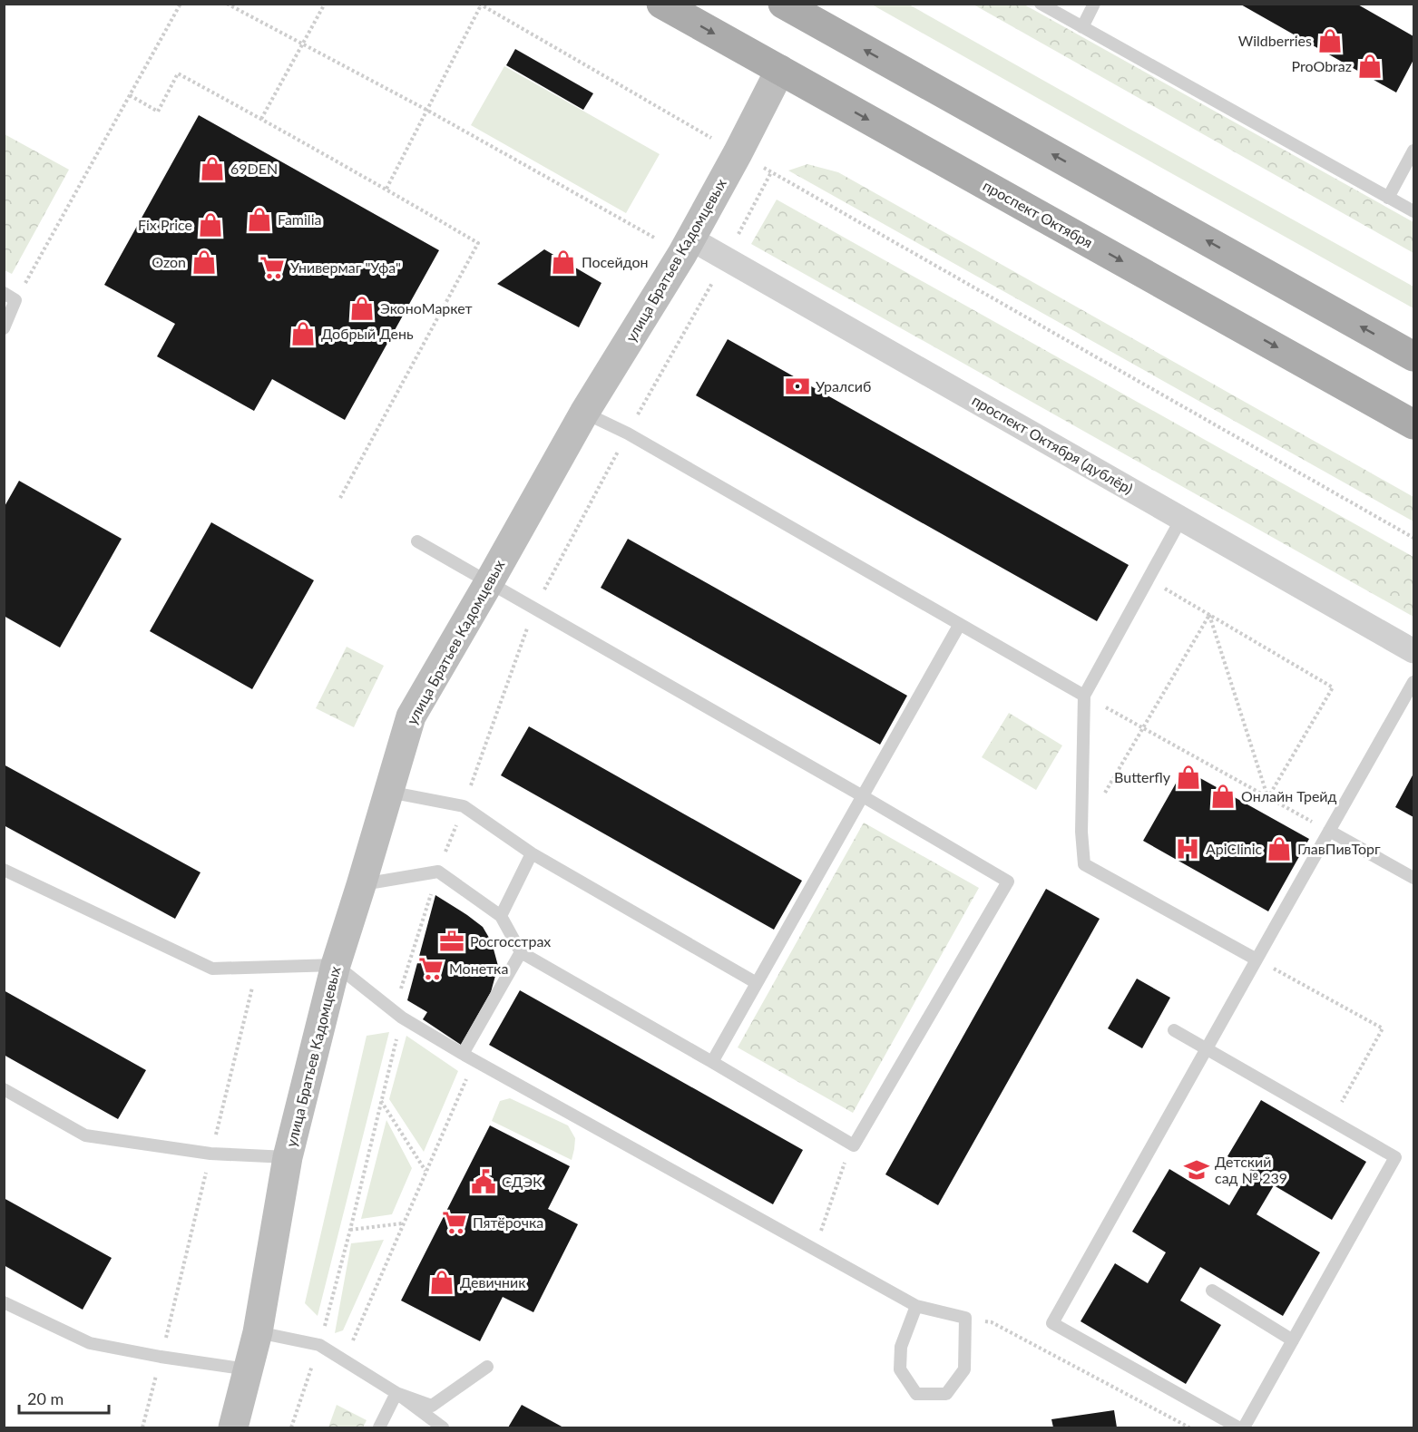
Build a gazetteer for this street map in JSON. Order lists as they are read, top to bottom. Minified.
{"streets":{"main road":["проспект Октября"],"street":["улица Братьев Кадомцевых","проспект Октября (дублёр)"]},"crossings":[["проспект Октября","улица Братьев Кадомцевых"],["улица Братьев Кадомцевых","проспект Октября (дублёр)"]],"places":{"shop":["Wildberries","ProObraz","69DEN","Familia","Fix Price","Ozon","Посейдон","ЭконоМаркет","Добрый День","Butterfly","Онлайн Трейд","ГлавПивТорг","Девичник"],"supermarket":["Универмаг \"Уфа\"","Монетка","Пятёрочка"],"bank":["Уралсиб"],"hospital":["ApiClinic"],"office":["Росгосстрах"],"school or university":["Детский сад № 239"],"public building":["СДЭК"]},"scale_bar":"20 m"}
